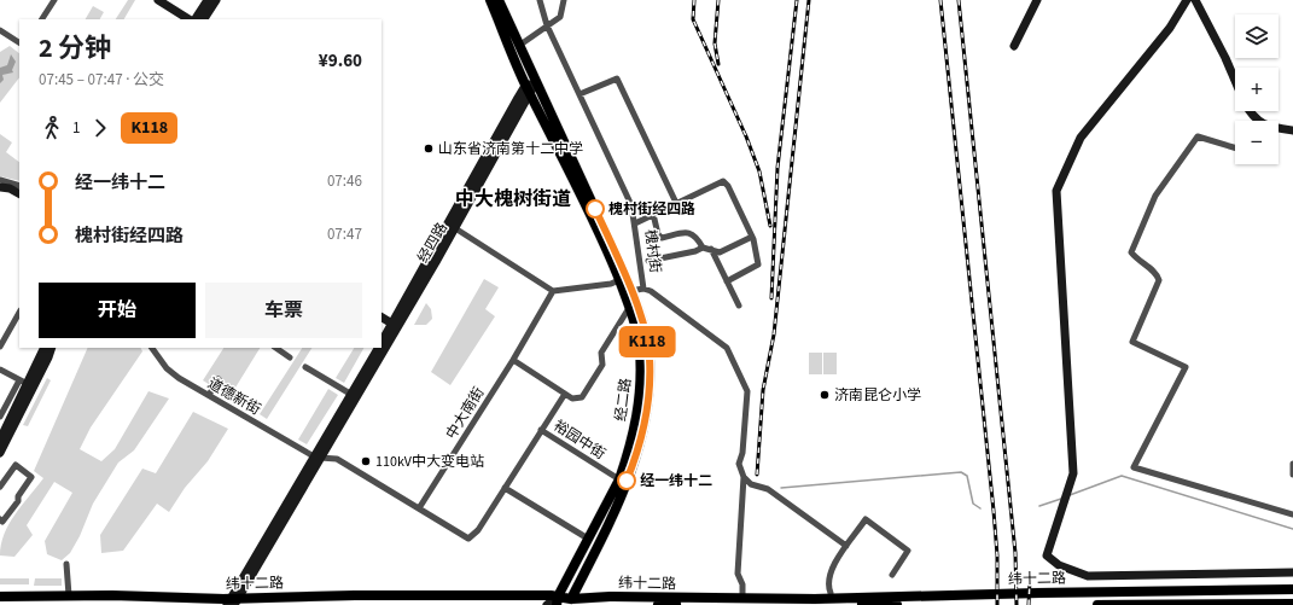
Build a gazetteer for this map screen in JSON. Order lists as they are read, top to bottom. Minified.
{"streets":{"main road":["经四路","经二路","纬十二路"],"street":["槐村街","道德新街","中大南街","裕园中街"]},"crossings":[["经四路","道德新街"],["经四路","经二路"],["经四路","纬十二路"],["槐村街","经二路"],["经二路","裕园中街"],["经二路","纬十二路"]],"districts":["中大槐树街道"],"places":["山东省济南第十二中学","槐村街经四路","济南昆仑小学","110kV中大变电站","经一纬十二"],"lines":["bus line K118"],"page":{"on_map":"K118","map_buttons":["+","−"],"heading":["2 分钟","07:45 – 07:47 · 公交","¥9.60"],"legs":["1","K118"],"list":[{"name":"经一纬十二","value":"07:46"},{"name":"槐村街经四路","value":"07:47"}],"buttons":["开始","车票"]}}
